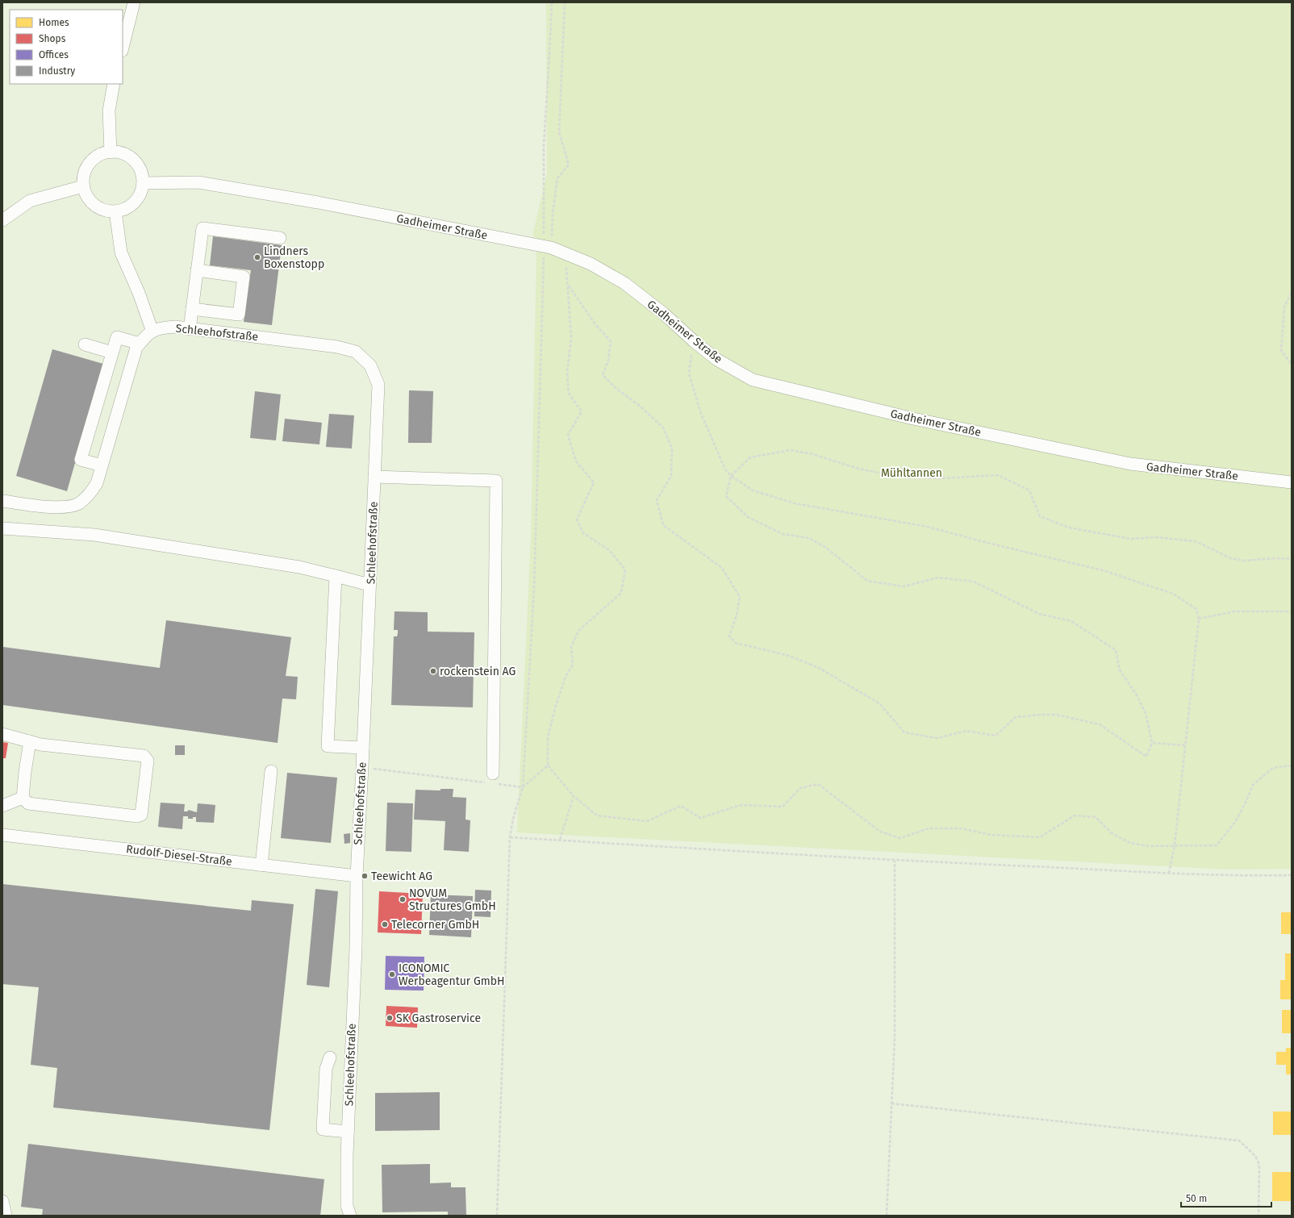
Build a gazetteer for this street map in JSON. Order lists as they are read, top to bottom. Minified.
{"streets":{"street":["Gadheimer Straße","Schleehofstraße","Rudolf-Diesel-Straße"]},"crossings":[["Schleehofstraße","Rudolf-Diesel-Straße"]],"parks":["Mühltannen"],"places":["Lindners Boxenstopp","rockenstein AG","Teewicht AG","NOVUM Structures GmbH","Telecorner GmbH","ICONOMIC Werbeagentur GmbH","SK Gastroservice"],"legend":["Homes","Shops","Offices","Industry"],"scale_bar":"50 m"}
